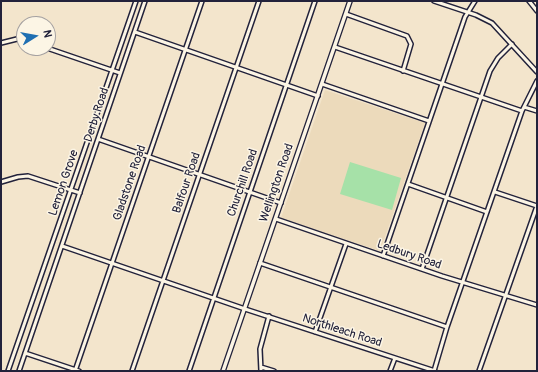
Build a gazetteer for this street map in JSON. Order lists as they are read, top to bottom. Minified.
{"streets":{"main road":["Wellington Road"],"street":["Derby Road","Lemon Grove","Gladstone Road","Balfour Road","Churchill Road","Ledbury Road","Northleach Road"]},"crossings":[["Derby Road","Northleach Road"],["Gladstone Road","Northleach Road"],["Balfour Road","Northleach Road"],["Churchill Road","Northleach Road"],["Wellington Road","Ledbury Road"],["Wellington Road","Northleach Road"]],"north":"right"}
